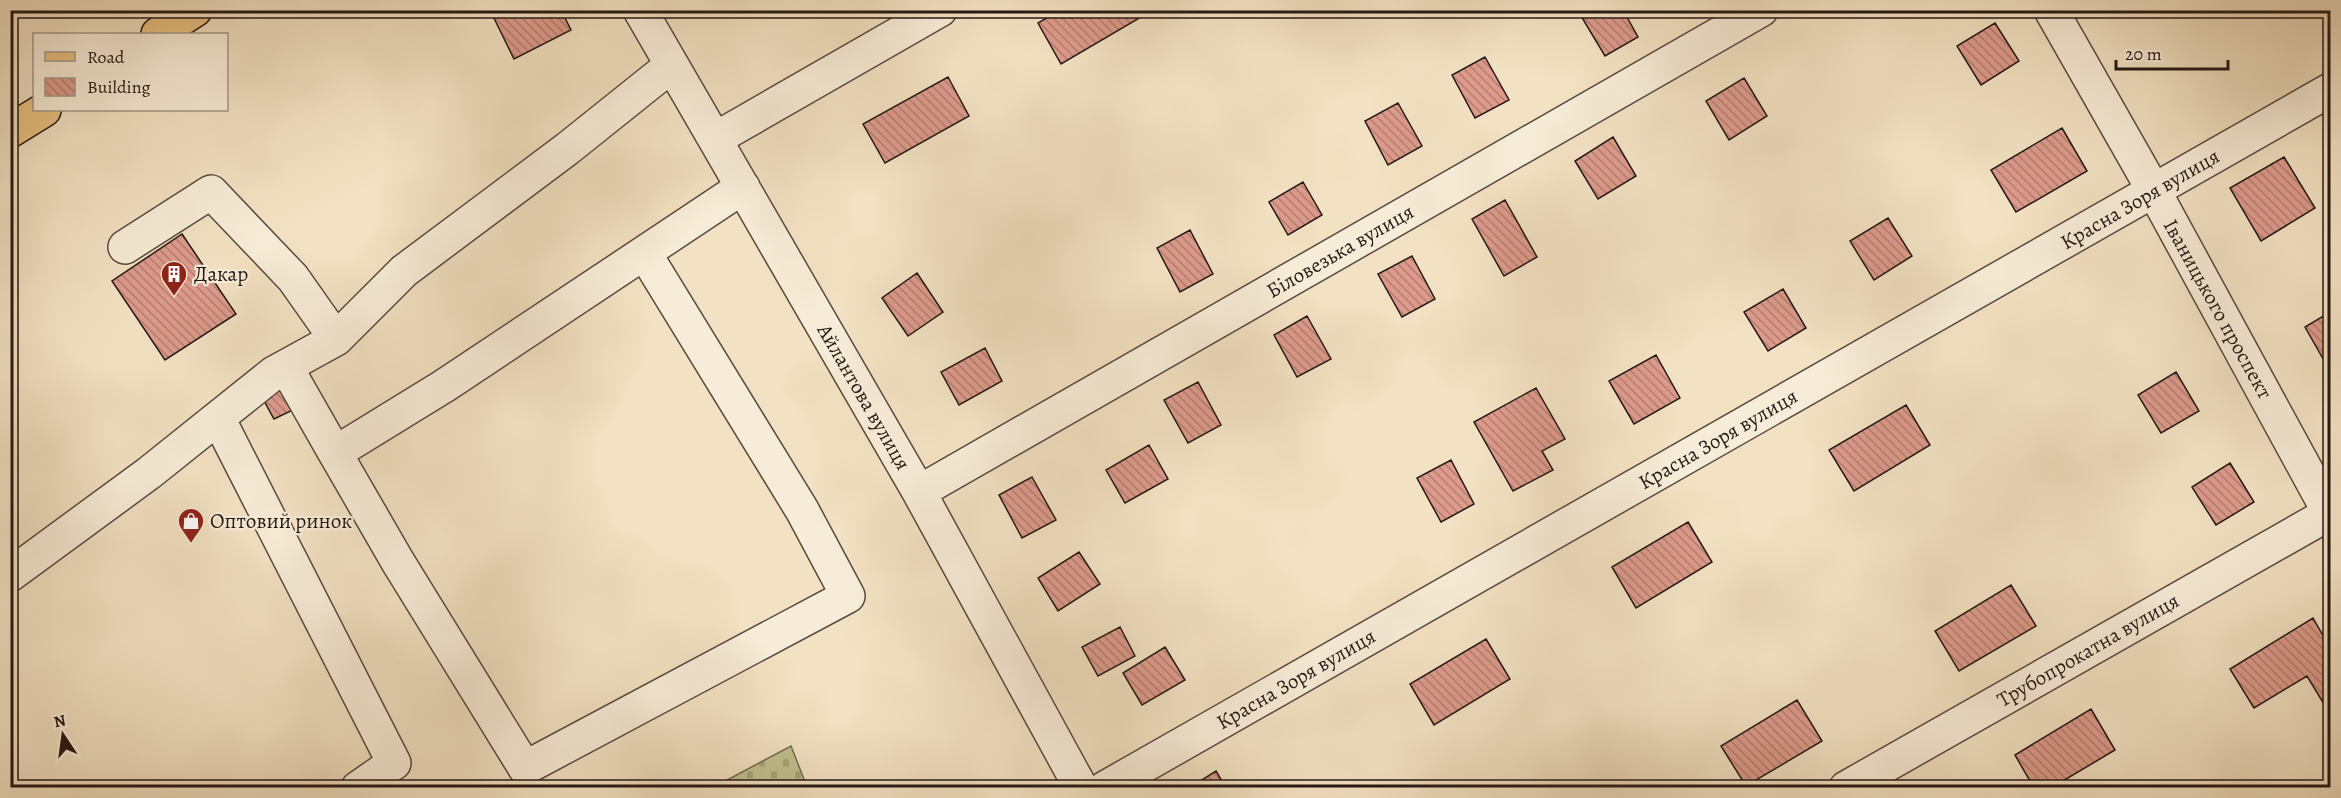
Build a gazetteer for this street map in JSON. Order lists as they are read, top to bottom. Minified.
{"streets":{"street":["Красна Зоря вулиця","Біловезька вулиця","Іваницького проспект","Айлантова вулиця","Трубопрокатна вулиця"]},"crossings":[["Красна Зоря вулиця","Іваницького проспект"],["Біловезька вулиця","Айлантова вулиця"],["Іваницького проспект","Трубопрокатна вулиця"]],"places":{"building":["Дакар"],"shop":["Оптовий ринок"]},"legend":["Road","Building"],"scale_bar":"20 m","north":"top"}
